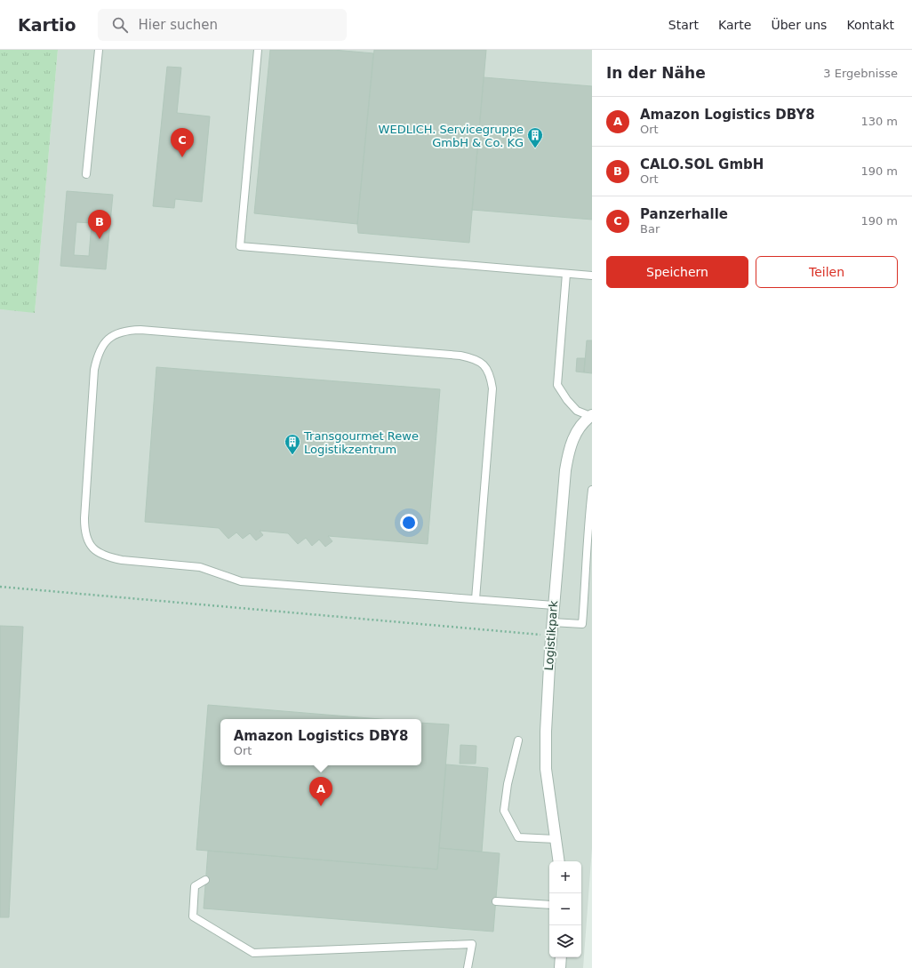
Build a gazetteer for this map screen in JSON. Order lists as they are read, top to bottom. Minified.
{"streets":{"street":["Logistikpark"]},"places":{"building":["WEDLICH. Servicegruppe GmbH & Co. KG","Transgourmet Rewe Logistikzentrum"]},"page":{"header":"Kartio","search":"Hier suchen","nav":["Start","Karte","Über uns","Kontakt"],"heading":["In der Nähe","3 Ergebnisse"],"list":[{"mark":"A","name":"Amazon Logistics DBY8","note":"Ort","value":"130 m"},{"mark":"B","name":"CALO.SOL GmbH","note":"Ort","value":"190 m"},{"mark":"C","name":"Panzerhalle","note":"Bar","value":"190 m"}],"pins":["C","B","A"],"buttons":["Speichern","Teilen"],"popup":["Amazon Logistics DBY8","Ort"],"map_buttons":["+","−"]}}
